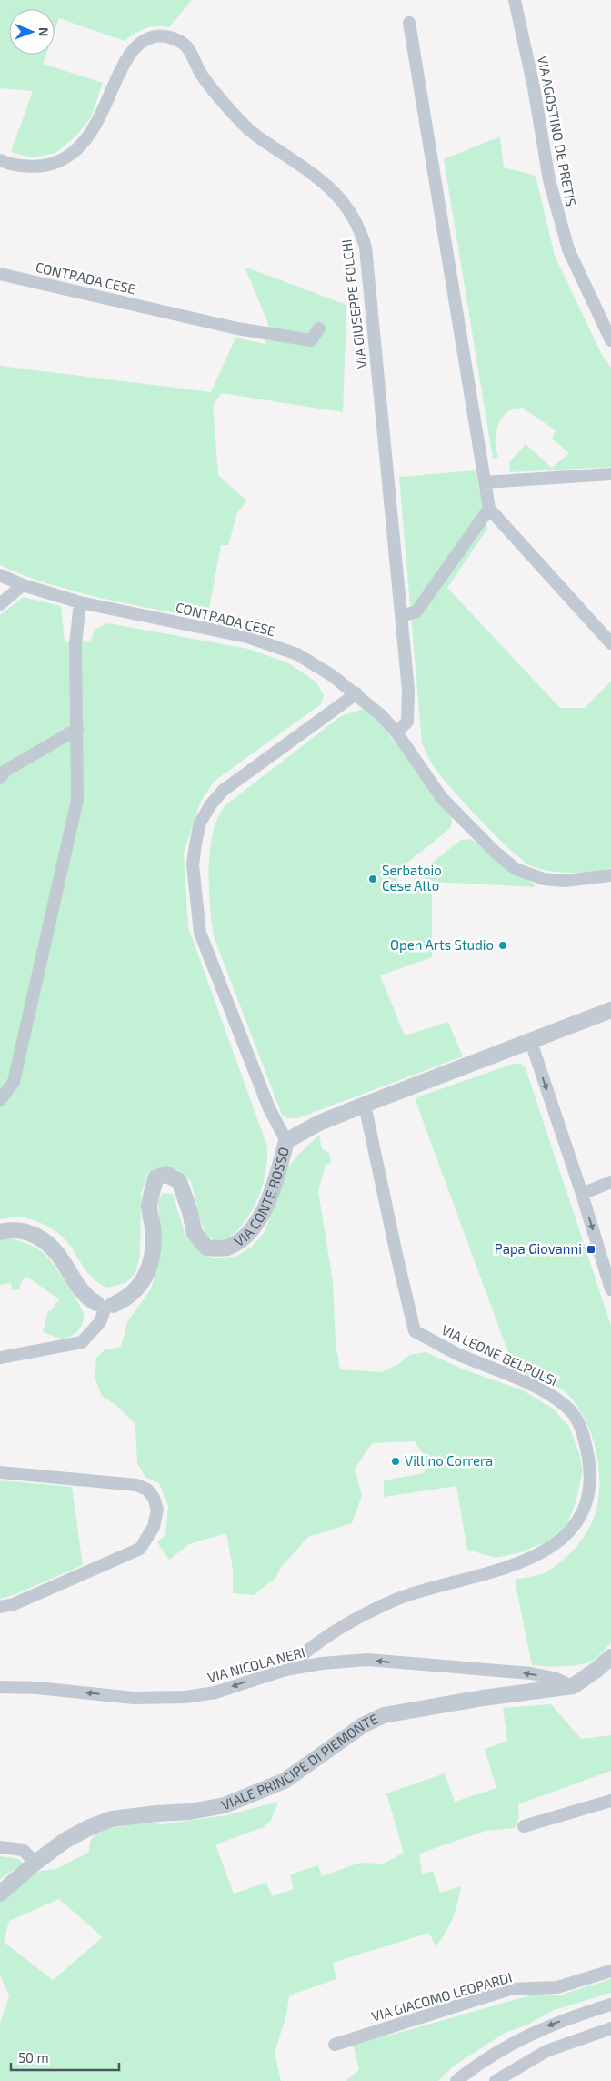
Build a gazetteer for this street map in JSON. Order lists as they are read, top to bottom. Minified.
{"streets":{"street":["VIA AGOSTINO DE PRETIS","CONTRADA CESE","VIA GIUSEPPE FOLCHI","VIA CONTE ROSSO","VIA LEONE BELPULSI","VIA NICOLA NERI","VIALE PRINCIPE DI PIEMONTE","VIA GIACOMO LEOPARDI"]},"crossings":[["CONTRADA CESE","VIA GIUSEPPE FOLCHI"],["VIA CONTE ROSSO","VIA LEONE BELPULSI"],["VIA LEONE BELPULSI","VIA NICOLA NERI"],["VIA NICOLA NERI","VIALE PRINCIPE DI PIEMONTE"]],"one_way":["VIA NICOLA NERI"],"places":{"other":["Serbatoio Cese Alto","Open Arts Studio","Villino Correra"],"transit":["Papa Giovanni"]},"scale_bar":"50 m","north":"right"}
